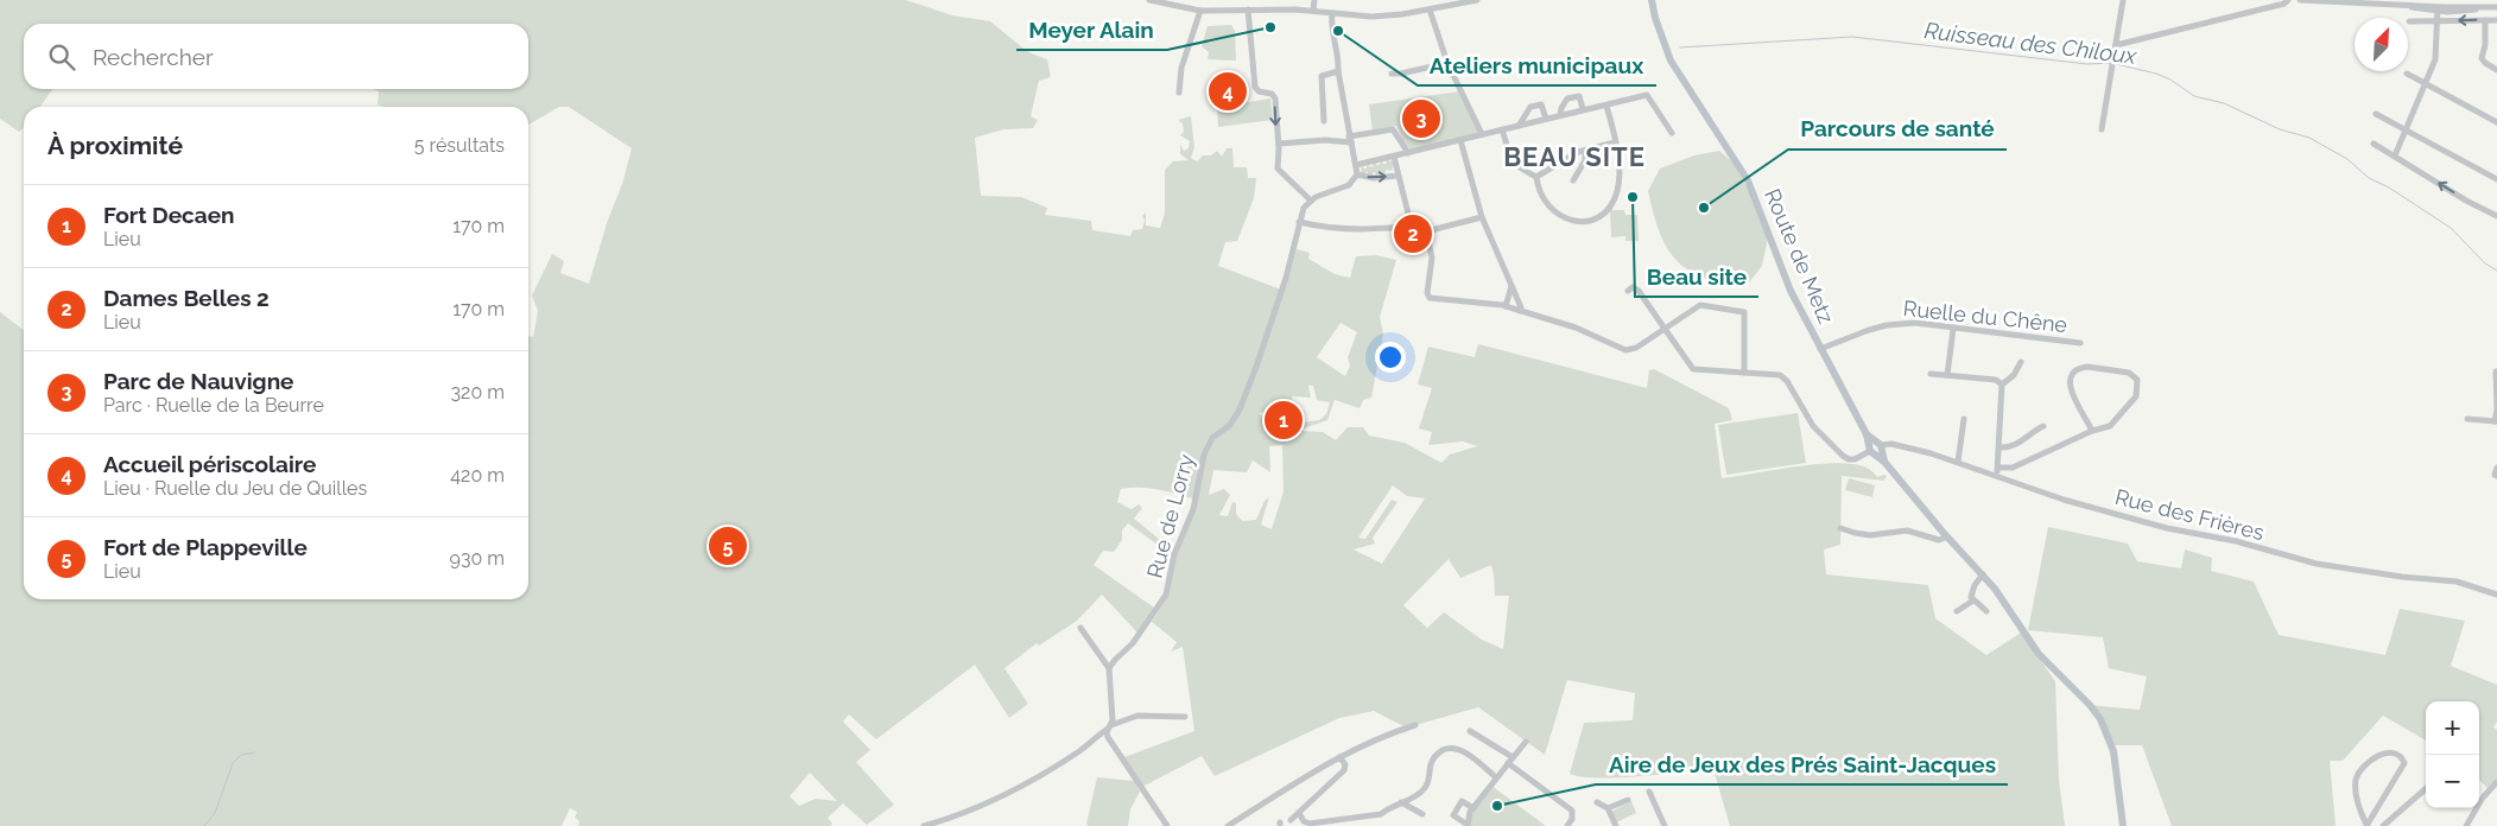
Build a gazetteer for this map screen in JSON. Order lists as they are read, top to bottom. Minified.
{"streets":{"main road":["Route de Metz"],"street":["Ruelle du Chêne","Rue des Frières","Rue de Lorry"]},"crossings":[["Route de Metz","Ruelle du Chêne"],["Route de Metz","Rue des Frières"]],"districts":["BEAU SITE"],"water":["Ruisseau des Chiloux"],"places":["Meyer Alain","Ateliers municipaux","Beau site","Parcours de santé","Aire de Jeux des Prés Saint-Jacques"],"north":"top right","page":{"search":"Rechercher","pins":["4","3","2","1","5"],"heading":["À proximité","5 résultats"],"list":[{"mark":"1","name":"Fort Decaen","note":"Lieu","value":"170 m"},{"mark":"2","name":"Dames Belles 2","note":"Lieu","value":"170 m"},{"mark":"3","name":"Parc de Nauvigne","note":"Parc · Ruelle de la Beurre","value":"320 m"},{"mark":"4","name":"Accueil périscolaire","note":"Lieu · Ruelle du Jeu de Quilles","value":"420 m"},{"mark":"5","name":"Fort de Plappeville","note":"Lieu","value":"930 m"}],"map_buttons":["+","−"]}}
